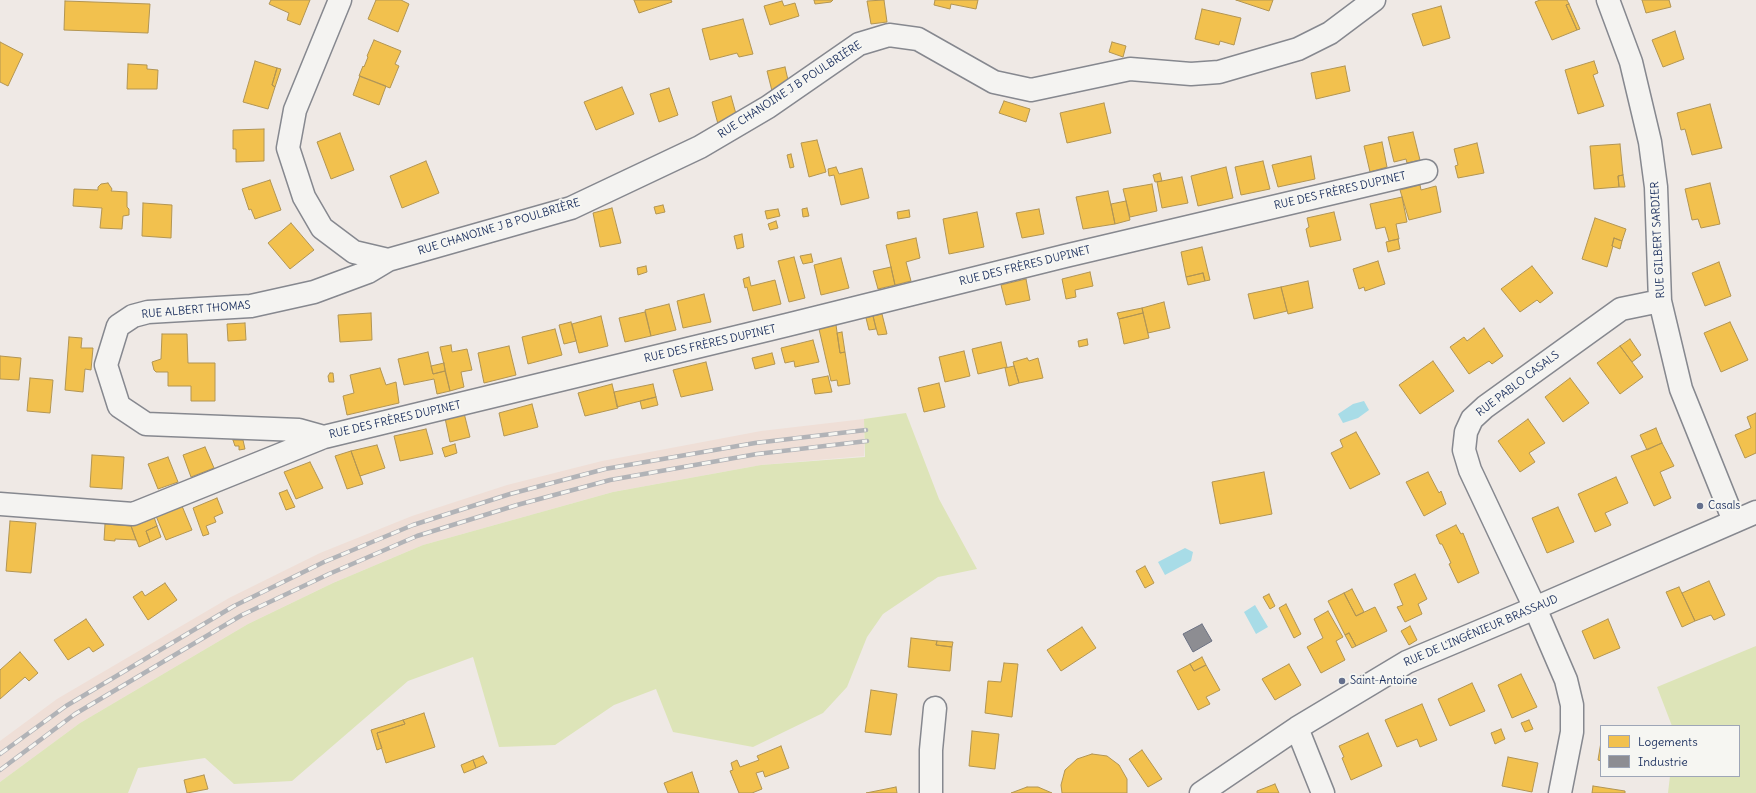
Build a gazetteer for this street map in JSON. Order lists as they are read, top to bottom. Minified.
{"streets":{"street":["RUE CHANOINE J B POULBRIÈRE","RUE DES FRÈRES DUPINET","RUE GILBERT SARDIER","RUE ALBERT THOMAS","RUE PABLO CASALS","RUE DE L'INGÉNIEUR BRASSAUD"]},"crossings":[["RUE CHANOINE J B POULBRIÈRE","RUE ALBERT THOMAS"],["RUE DES FRÈRES DUPINET","RUE ALBERT THOMAS"],["RUE GILBERT SARDIER","RUE PABLO CASALS"],["RUE GILBERT SARDIER","RUE DE L'INGÉNIEUR BRASSAUD"],["RUE PABLO CASALS","RUE DE L'INGÉNIEUR BRASSAUD"]],"places":["Casals","Saint-Antoine"],"legend":["Logements","Industrie"]}
